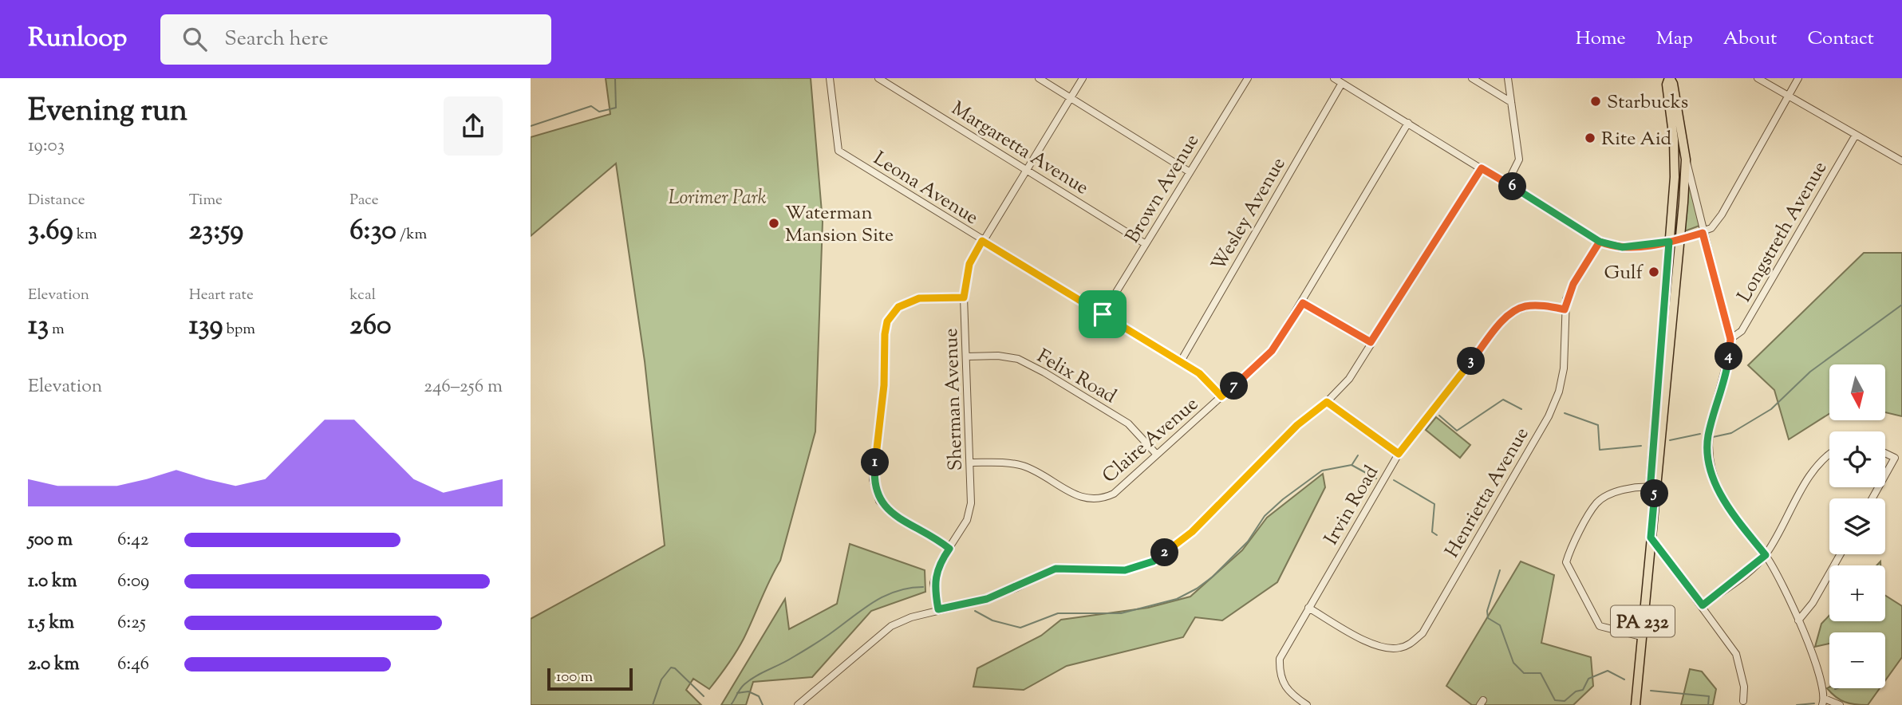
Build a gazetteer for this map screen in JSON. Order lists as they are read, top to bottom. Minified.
{"streets":{"main road":["PA 232"],"street":["Margaretta Avenue","Leona Avenue","Brown Avenue","Wesley Avenue","Longstreth Avenue","Felix Road","Sherman Avenue","Claire Avenue","Henrietta Avenue","Irvin Road"]},"crossings":[["Margaretta Avenue","Brown Avenue"],["Margaretta Avenue","Sherman Avenue"],["Leona Avenue","Brown Avenue"],["Leona Avenue","Wesley Avenue"],["Leona Avenue","Sherman Avenue"],["Leona Avenue","Claire Avenue"],["Felix Road","Sherman Avenue"],["Felix Road","Claire Avenue"],["Sherman Avenue","Claire Avenue"],["Henrietta Avenue","Irvin Road"]],"parks":["Lorimer Park"],"places":["Starbucks","Rite Aid","Waterman Mansion Site","Gulf"],"scale_bar":"100 m","north":"bottom","page":{"header":"Runloop","search":"Search here","nav":["Home","Map","About","Contact"],"heading":["Evening run","19:03"],"pins":["6","4","3","7","1","5","2"],"stats":[["Distance","3.69 km"],["Time","23:59"],["Pace","6:30 /km"],["Elevation","13 m"],["Heart rate","139 bpm"],["kcal","260"]],"chart":["Elevation","246–256 m"],"map_buttons":["+","−"],"list":[{"name":"500 m","note":"6:42"},{"name":"1.0 km","note":"6:09"},{"name":"1.5 km","note":"6:25"},{"name":"2.0 km","note":"6:46"}],"scale":"100 m"}}
